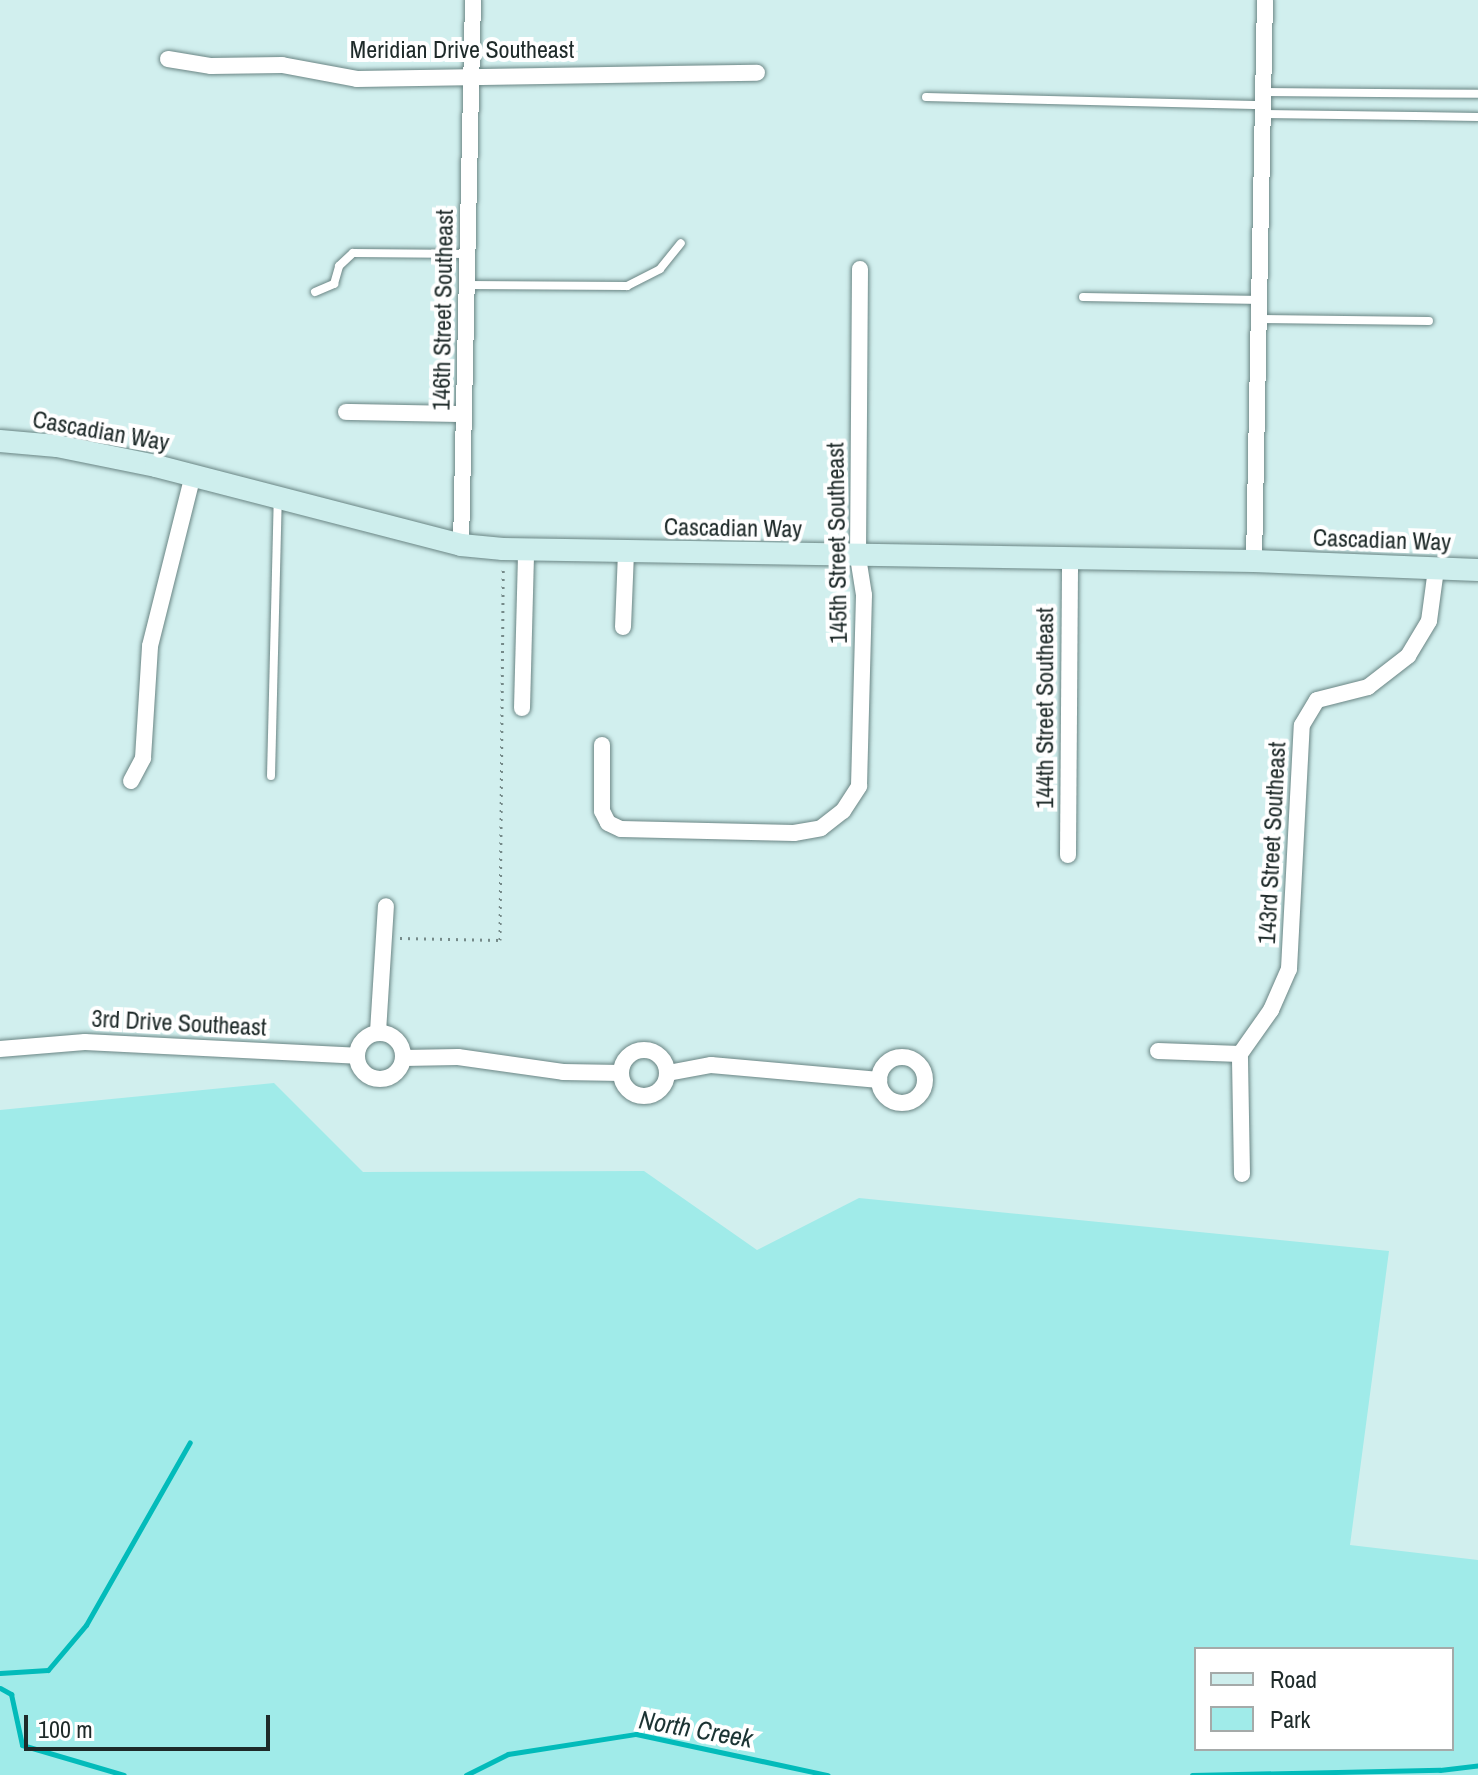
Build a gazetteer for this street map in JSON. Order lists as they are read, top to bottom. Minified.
{"streets":{"street":["Meridian Drive Southeast","146th Street Southeast","Cascadian Way","145th Street Southeast","144th Street Southeast","143rd Street Southeast","3rd Drive Southeast"]},"crossings":[["Meridian Drive Southeast","146th Street Southeast"],["146th Street Southeast","Cascadian Way"],["Cascadian Way","145th Street Southeast"],["Cascadian Way","144th Street Southeast"],["Cascadian Way","143rd Street Southeast"]],"water":["North Creek"],"legend":["Road","Park"],"scale_bar":"100 m"}
